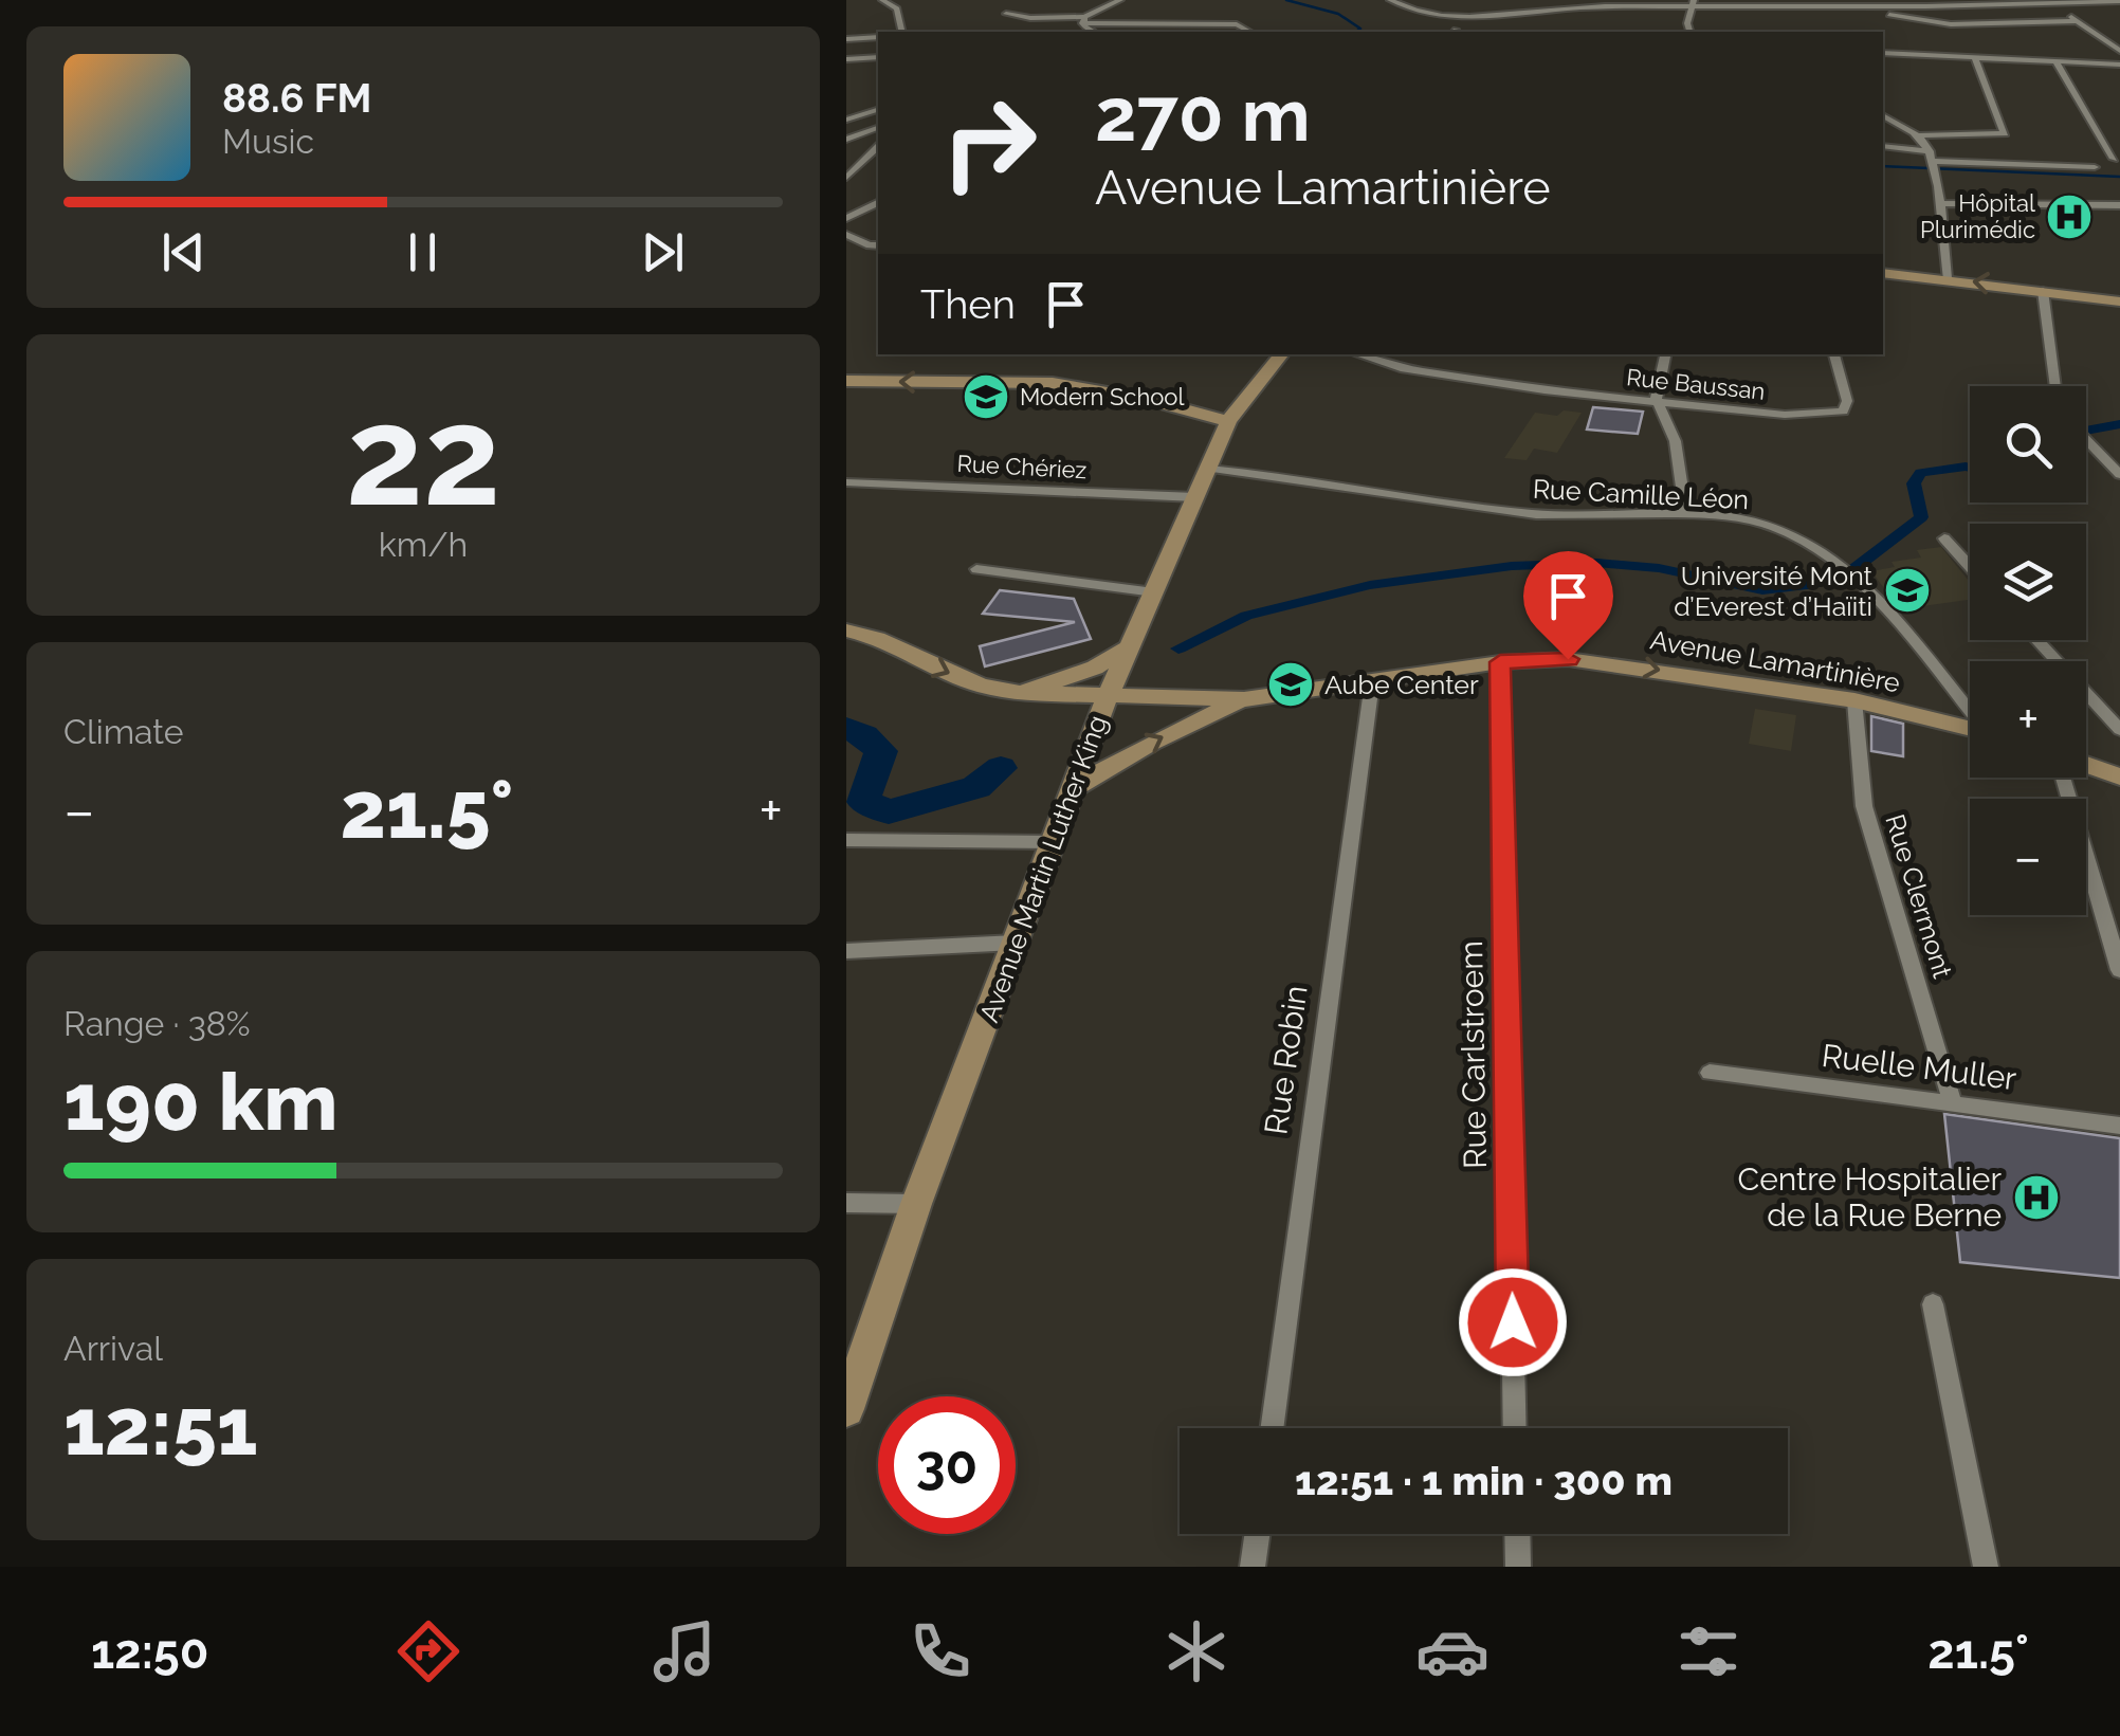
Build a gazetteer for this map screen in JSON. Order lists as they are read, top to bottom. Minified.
{"streets":{"street":["Rue Baussan","Rue Chériez","Rue Camille Léon","Avenue Lamartinière","Avenue Martin Luther King","Rue Clermont","Rue Carlstroem","Rue Robin","Ruelle Muller"]},"crossings":[["Rue Chériez","Avenue Martin Luther King"],["Rue Camille Léon","Avenue Martin Luther King"],["Avenue Lamartinière","Avenue Martin Luther King"],["Avenue Lamartinière","Rue Clermont"],["Avenue Lamartinière","Rue Carlstroem"],["Avenue Lamartinière","Rue Robin"],["Rue Clermont","Ruelle Muller"]],"places":{"hospital":["Hôpital Plurimédic","Centre Hospitalier de la Rue Berne"],"school or university":["Modern School","Université Mont d’Everest d’Haïiti","Aube Center"]},"page":{"turn":["270 m","Avenue Lamartinière"],"song":["88.6 FM","Music"],"then":"Then","tile":[["22","km/h"],"Climate",["Range · 38%","190 km"],["Arrival","12:51"]],"map_buttons":["+","−"],"heat":["−","21.5°","+"],"limit":"30","trip":"12:51 · 1 min · 300 m","tabs":["12:50","21.5°"]}}
